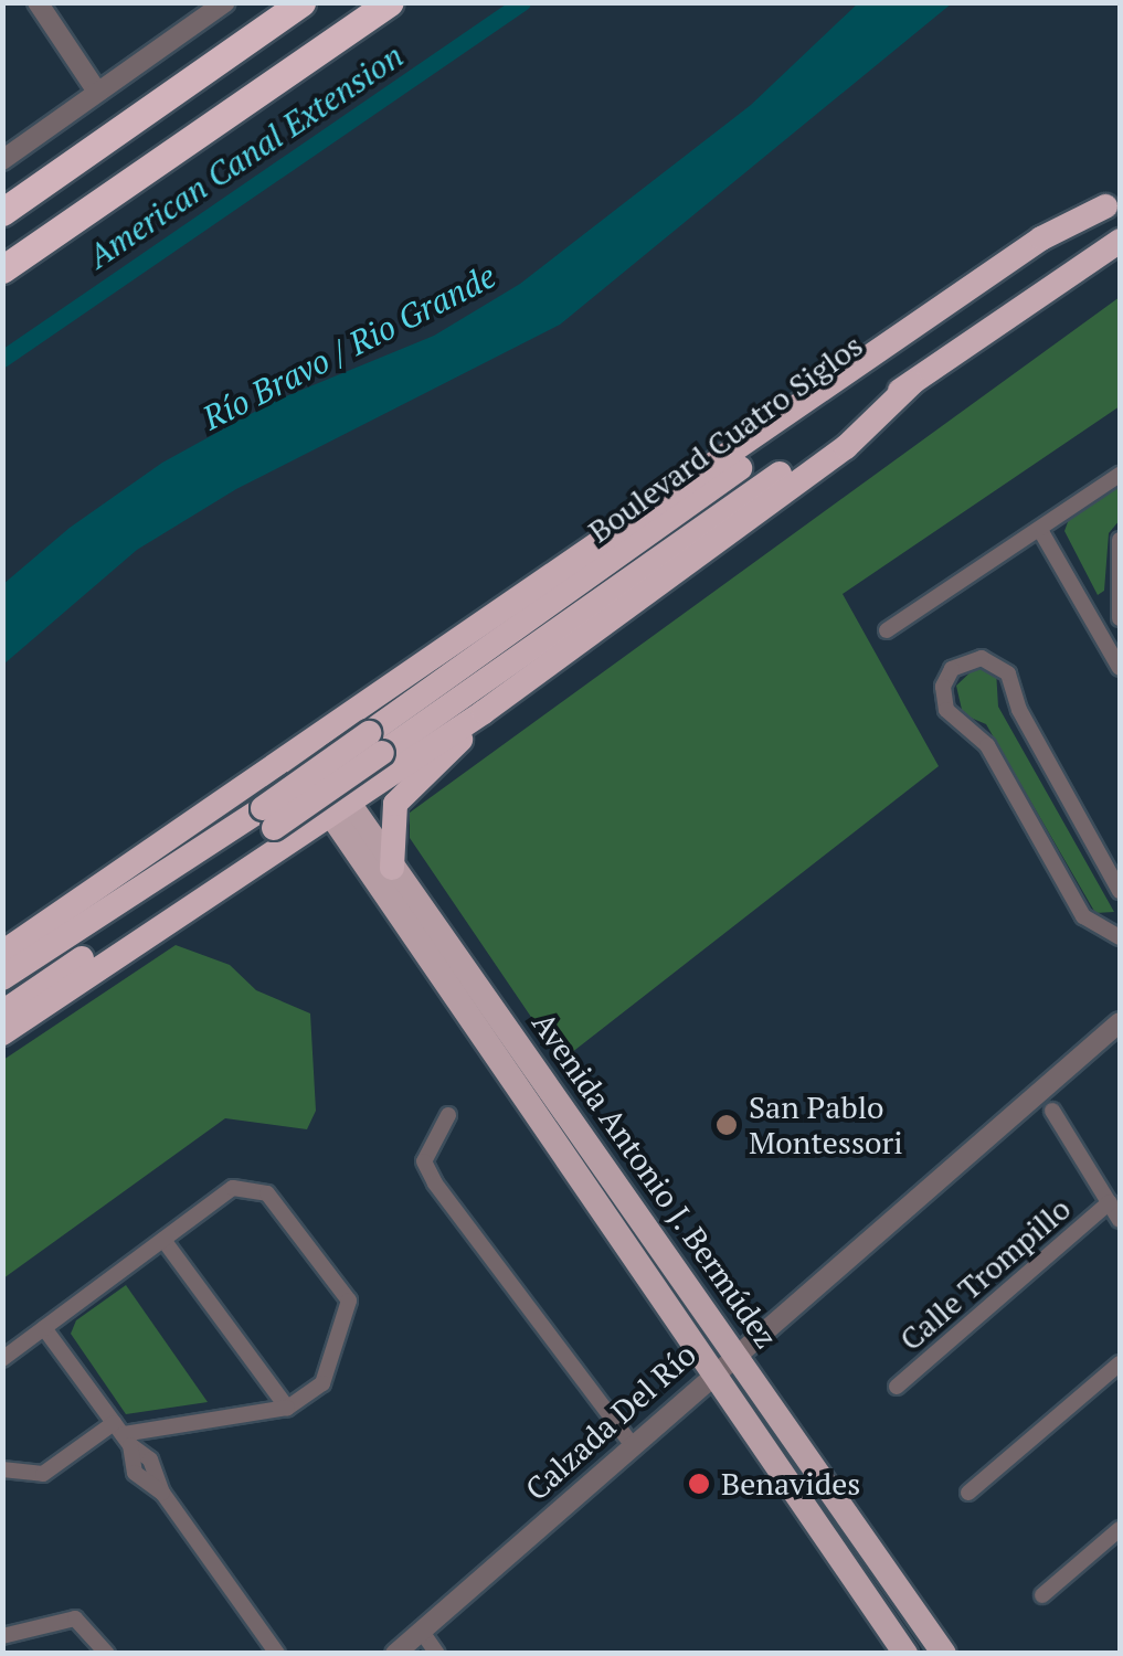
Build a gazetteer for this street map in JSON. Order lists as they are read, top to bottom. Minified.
{"streets":{"highway":["Boulevard Cuatro Siglos"],"main road":["Avenida Antonio J. Bermúdez"],"street":["Calle Trompillo","Calzada Del Río"]},"crossings":[["Avenida Antonio J. Bermúdez","Calzada Del Río"]],"water":["American Canal Extension","Río Bravo / Rio Grande"],"places":["San Pablo Montessori","Benavides"]}
